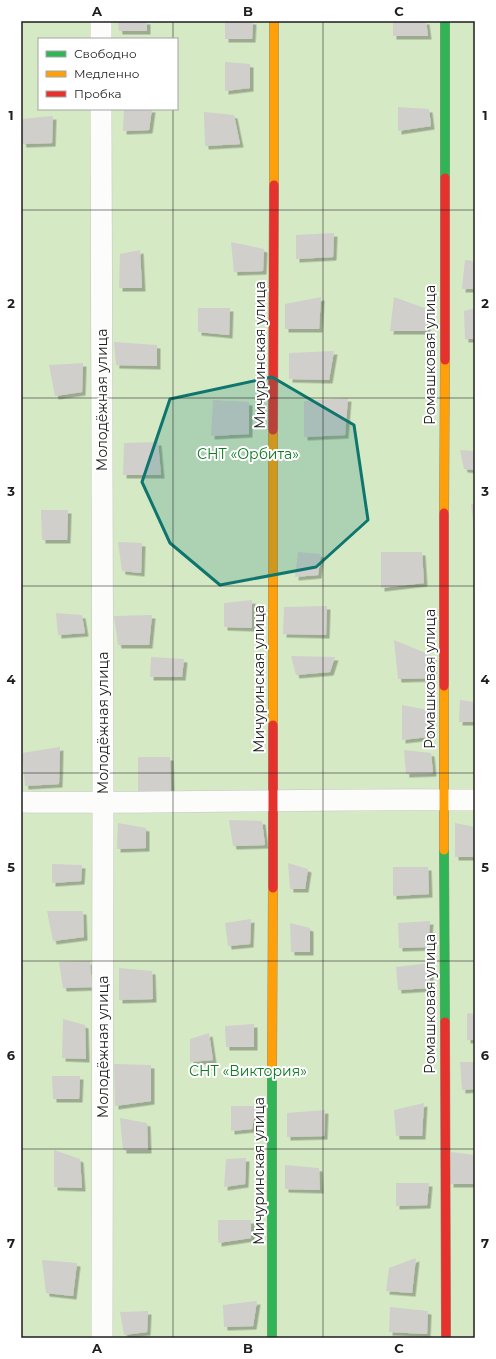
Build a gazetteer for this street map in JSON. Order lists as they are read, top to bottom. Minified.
{"streets":{"street":["Мичуринская улица","Ромашковая улица","Молодёжная улица"]},"parks":["СНТ «Орбита»","СНТ «Виктория»"],"legend":["Свободно","Медленно","Пробка"],"grid":{"columns":["A","B","C"],"rows":["1","2","3","4","5","6","7"]}}
